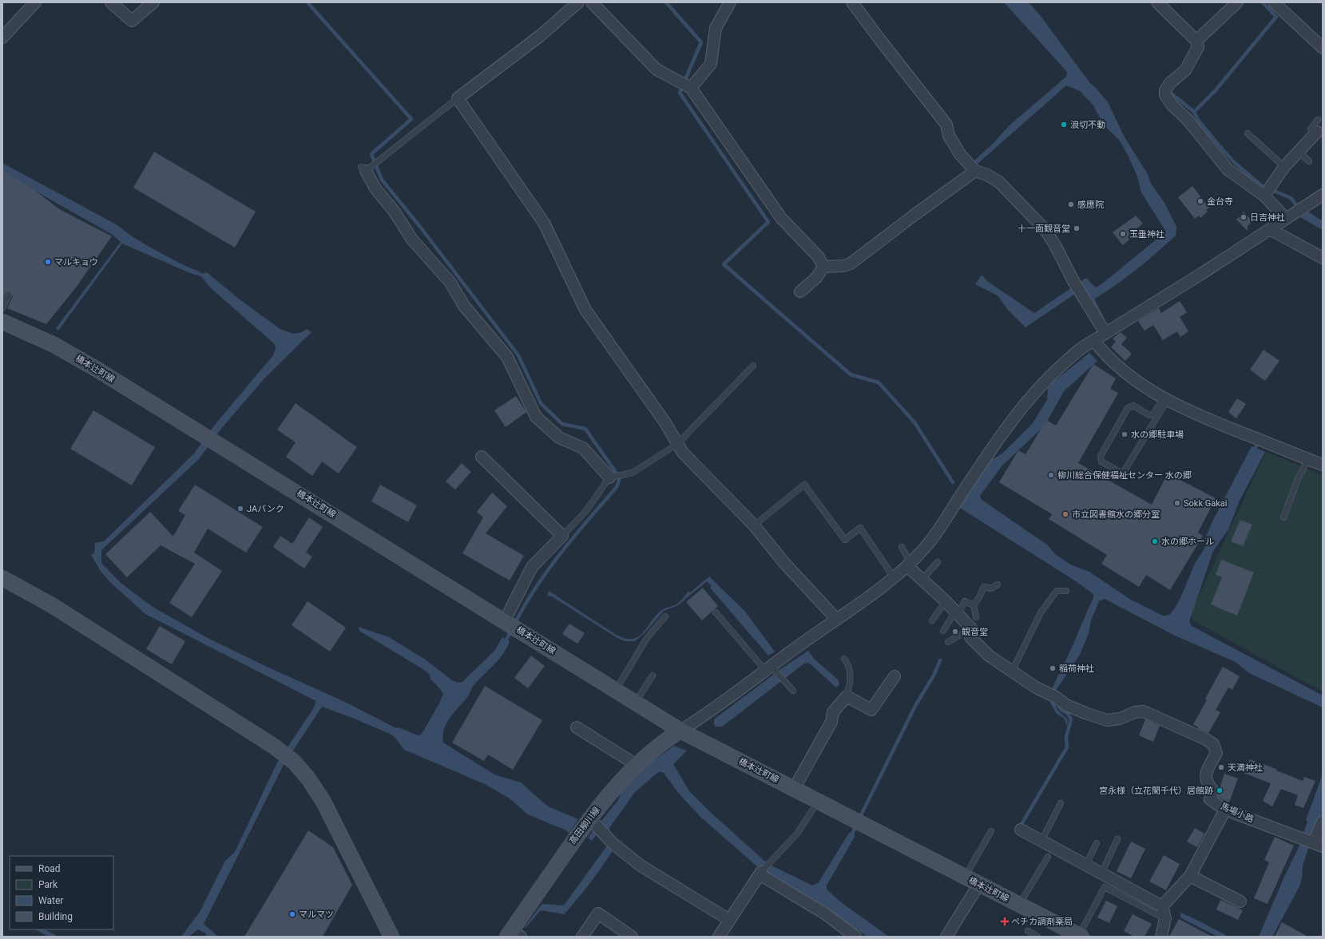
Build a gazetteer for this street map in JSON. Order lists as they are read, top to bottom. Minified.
{"streets":{"main road":["橋本辻町線","高田柳川線"],"street":["馬場小路"]},"crossings":[["橋本辻町線","高田柳川線"]],"places":{"other":["浪切不動","金台寺","感應院","日吉神社","十一面観音堂","玉垂神社","マルキョウ","水の郷駐車場","柳川総合保健福祉センター 水の郷","Sokk Gakai","JAバンク","市立図書館水の郷分室","水の郷ホール","観音堂","稲荷神社","天満神社","宮永様（立花誾千代）居館跡","マルマツ"],"health":["ペチカ調剤薬局"]},"legend":["Road","Park","Water","Building"]}
